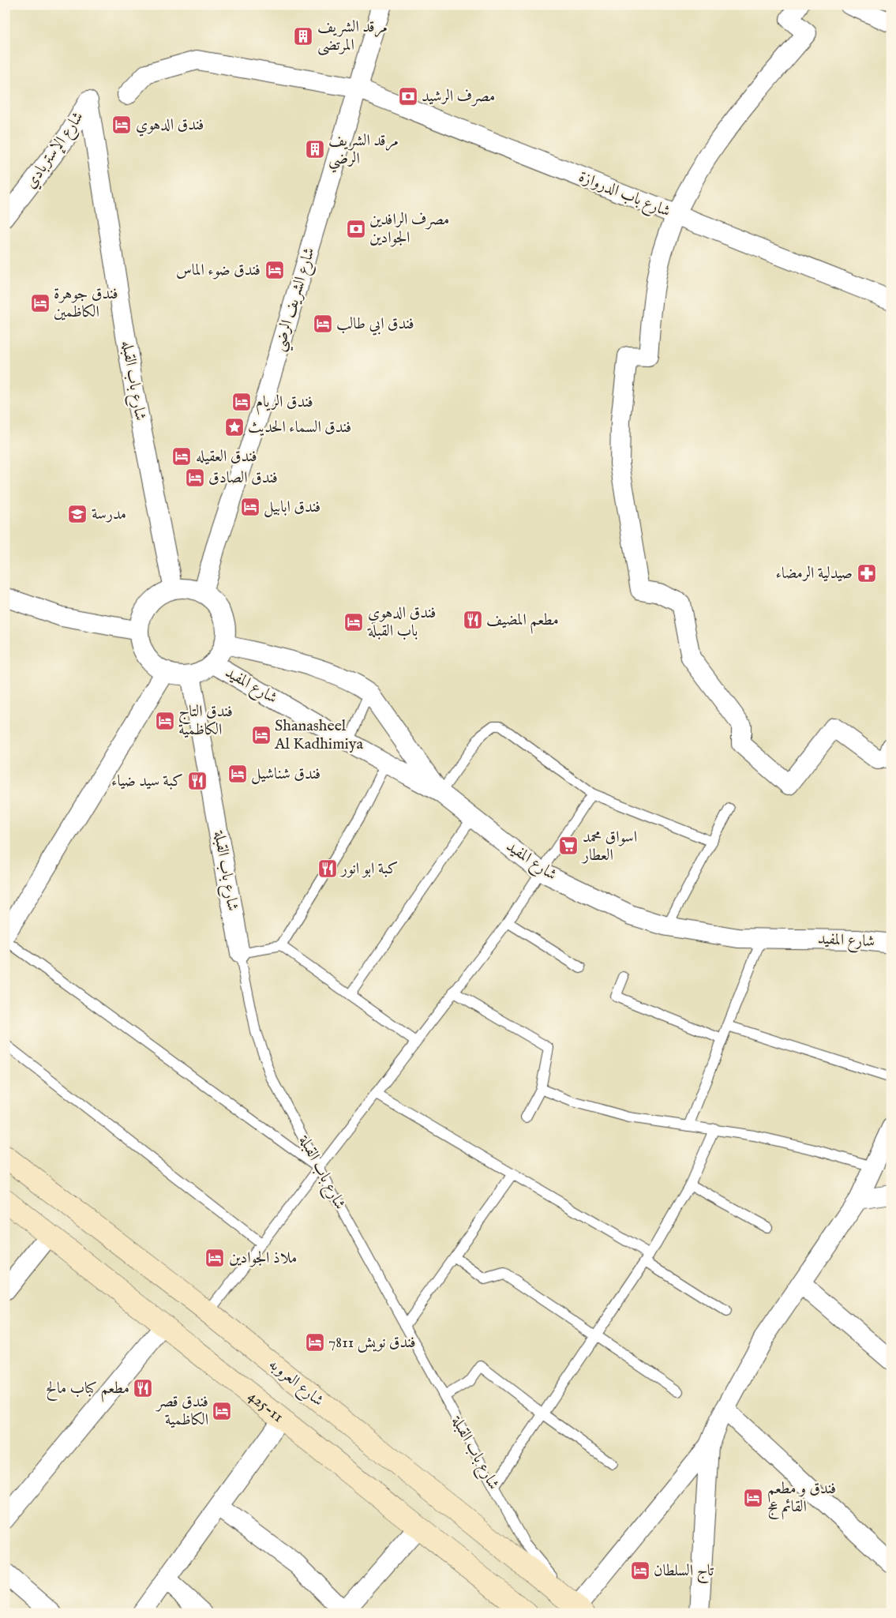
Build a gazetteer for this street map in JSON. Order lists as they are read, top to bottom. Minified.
{"streets":{"street":["شارع الإستربادي","شارع باب الدروازة","شارع الشريف الرضي","شارع باب القبله","شارع المفيد","شارع باب القبلة","شارع العروبه","425-11"]},"crossings":[["شارع الإستربادي","شارع باب القبله"],["شارع باب الدروازة","شارع الشريف الرضي"],["شارع الشريف الرضي","شارع باب القبله"],["شارع الشريف الرضي","شارع المفيد"],["شارع الشريف الرضي","شارع باب القبلة"],["شارع باب القبله","شارع المفيد"],["شارع باب القبله","شارع باب القبلة"],["شارع المفيد","شارع باب القبلة"],["شارع باب القبلة","شارع العروبه"]],"places":{"building":["مرقد الشريف المرتضى","مرقد الشريف الرضي"],"bank":["مصرف الرشيد","مصرف الرافدين الجوادين"],"hotel":["فندق الدهوي","فندق ضوء الماس","فندق جوهرة الكاظمين","فندق ابي طالب","فندق الريام","فندق العقيله","فندق الصادق","فندق ابابيل","فندق الدهوي باب القبلة","فندق التاج الكاظمية","Shanasheel Al Kadhimiya","فندق شناشيل","ملاذ الجوادين","فندق نويش 7811","فندق قصر الكاظمية","فندق و مطعم القائم عج","تاج السلطان"],"place":["فندق السماء الحديث"],"school or university":["مدرسة"],"pharmacy":["صيدلية الرمضاء"],"restaurant":["مطعم المضيف","كبة سيد ضياء","كبة ابو انور","مطعم كباب مالح"],"supermarket":["اسواق محمد العطار"]}}
